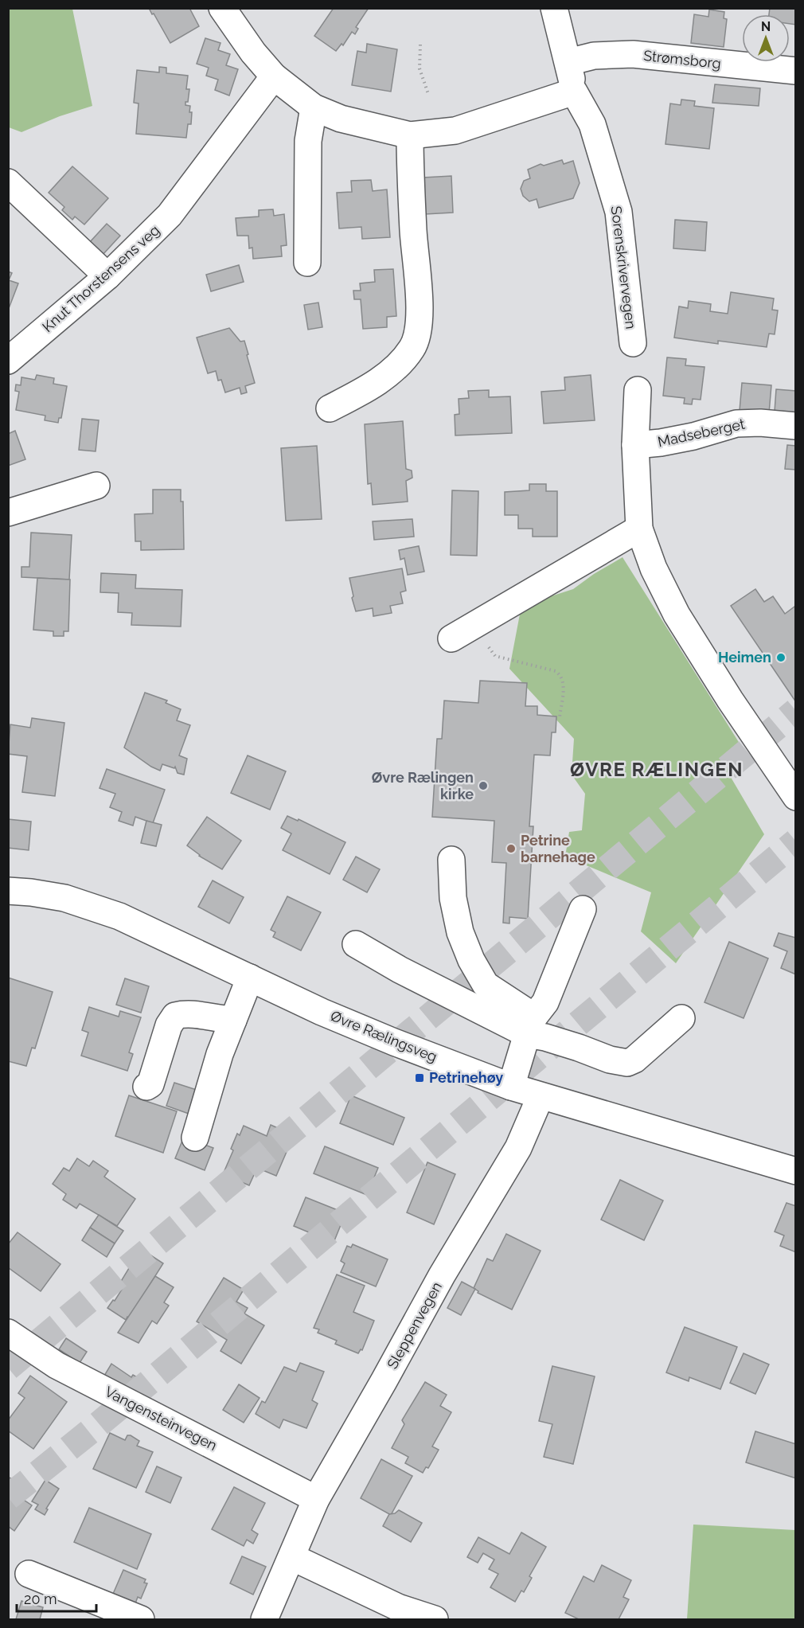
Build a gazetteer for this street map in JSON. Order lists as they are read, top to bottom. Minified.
{"streets":{"street":["Strømsborg","Sorenskrivervegen","Knut Thorstensens veg","Madseberget","Øvre Rælingsveg","Sleppenvegen","Vangensteinvegen"]},"crossings":[["Strømsborg","Sorenskrivervegen"],["Øvre Rælingsveg","Sleppenvegen"],["Sleppenvegen","Vangensteinvegen"]],"districts":["ØVRE RÆLINGEN"],"places":{"other":["Heimen","Øvre Rælingen kirke","Petrine barnehage"],"transit":["Petrinehøy"]},"scale_bar":"20 m","north":"top"}
